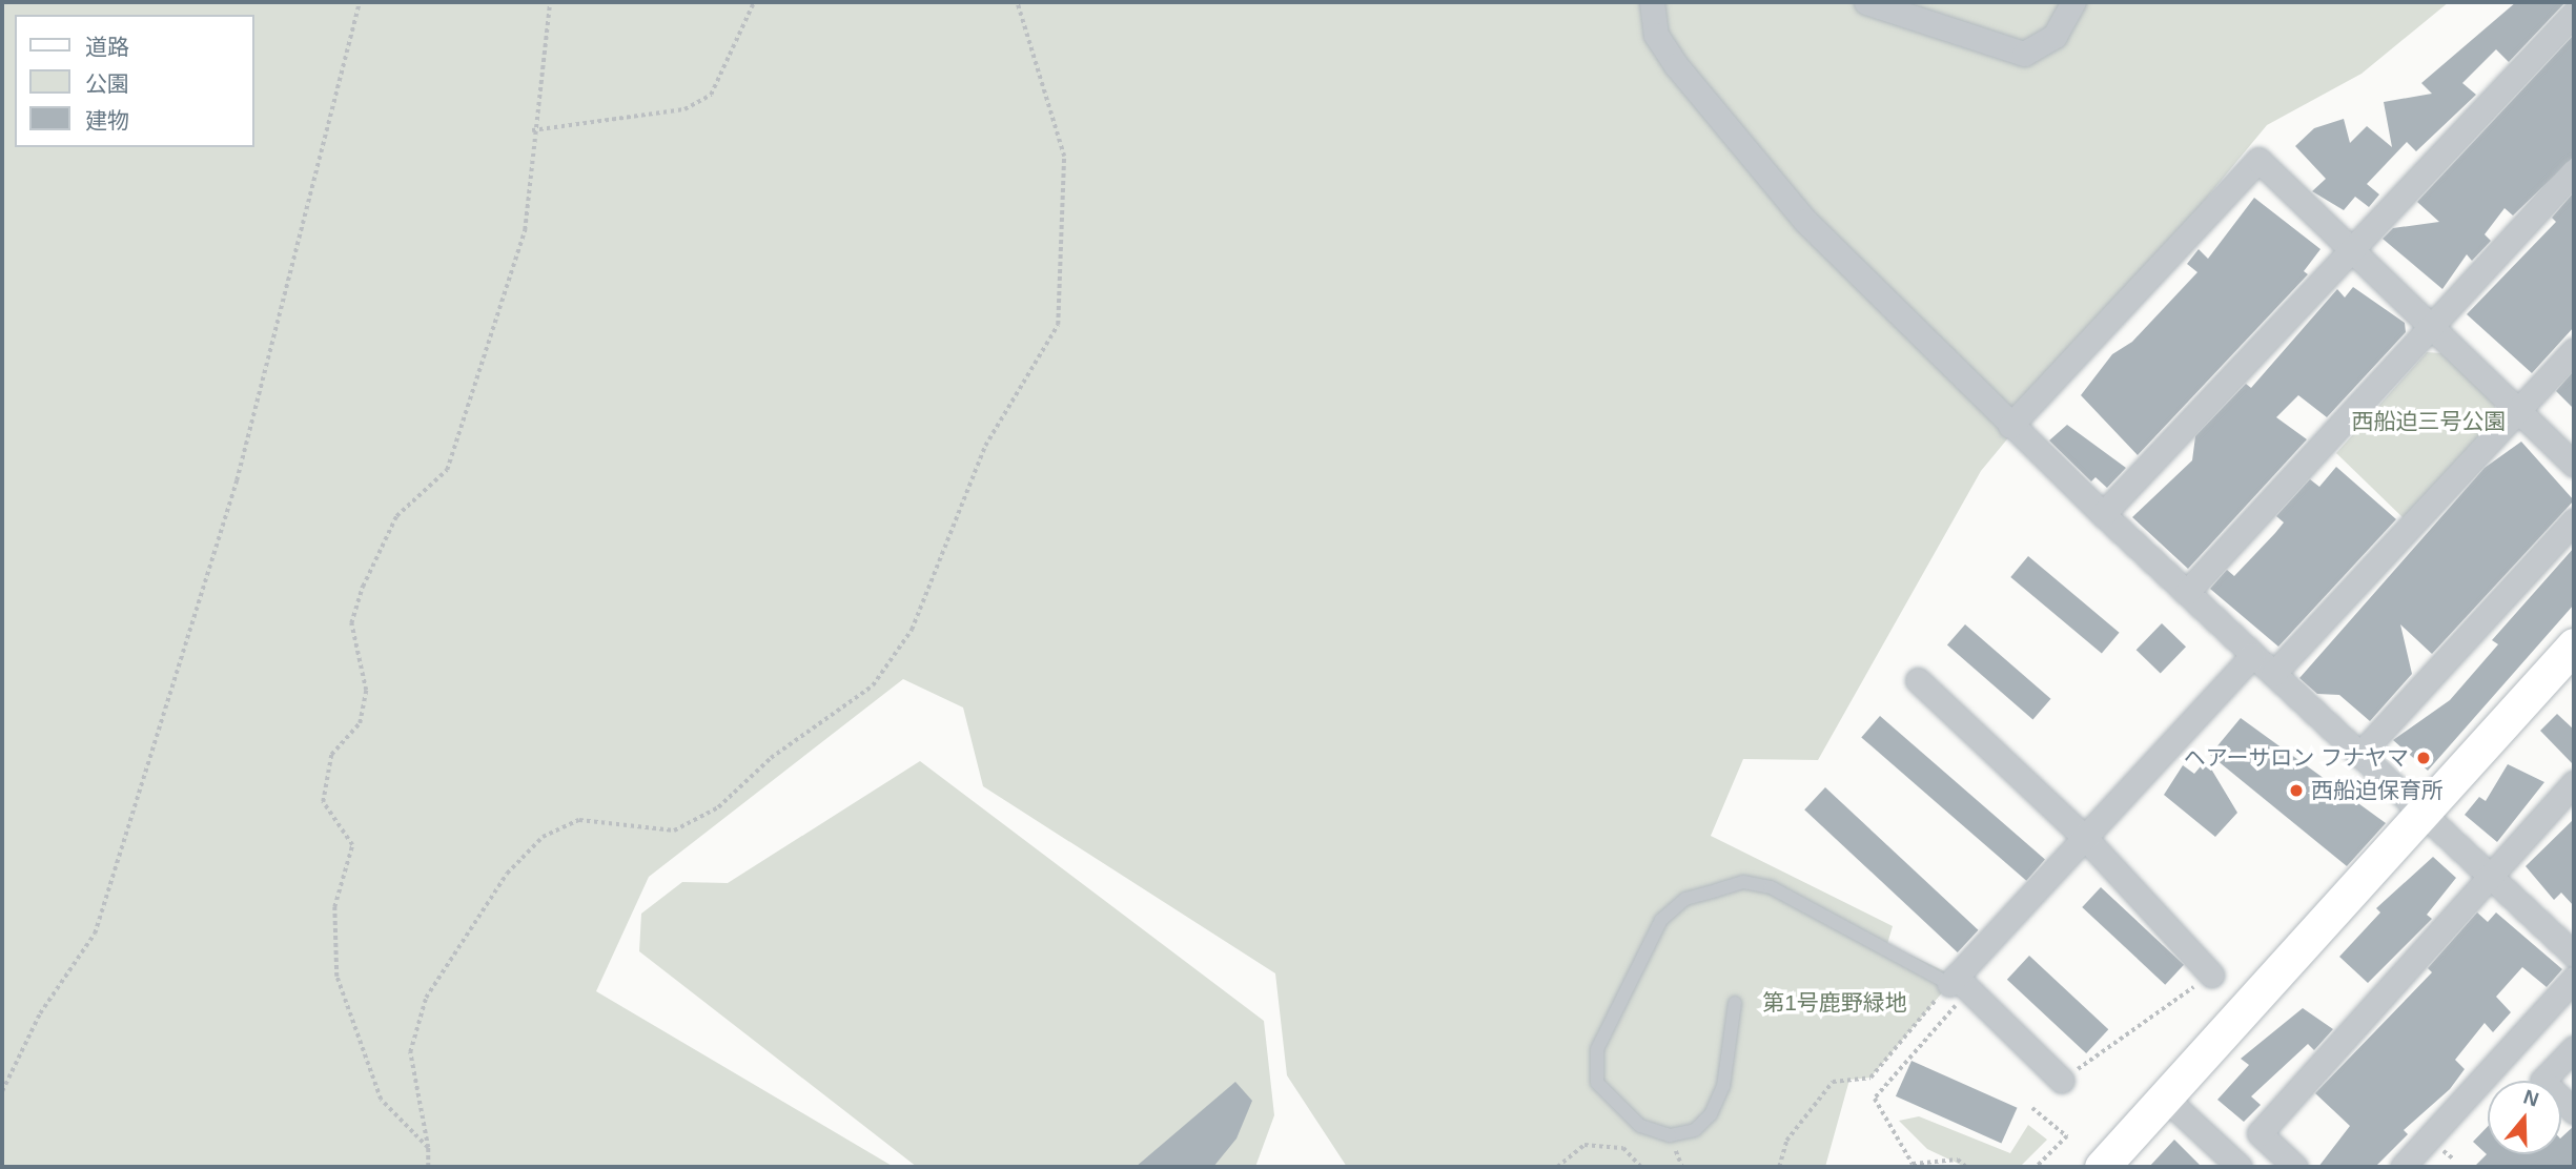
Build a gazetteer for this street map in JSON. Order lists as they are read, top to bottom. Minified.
{"parks":["西船迫三号公園","第1号鹿野緑地"],"places":["ヘアーサロン フナヤマ","西船迫保育所"],"legend":["道路","公園","建物"],"north":"top"}
